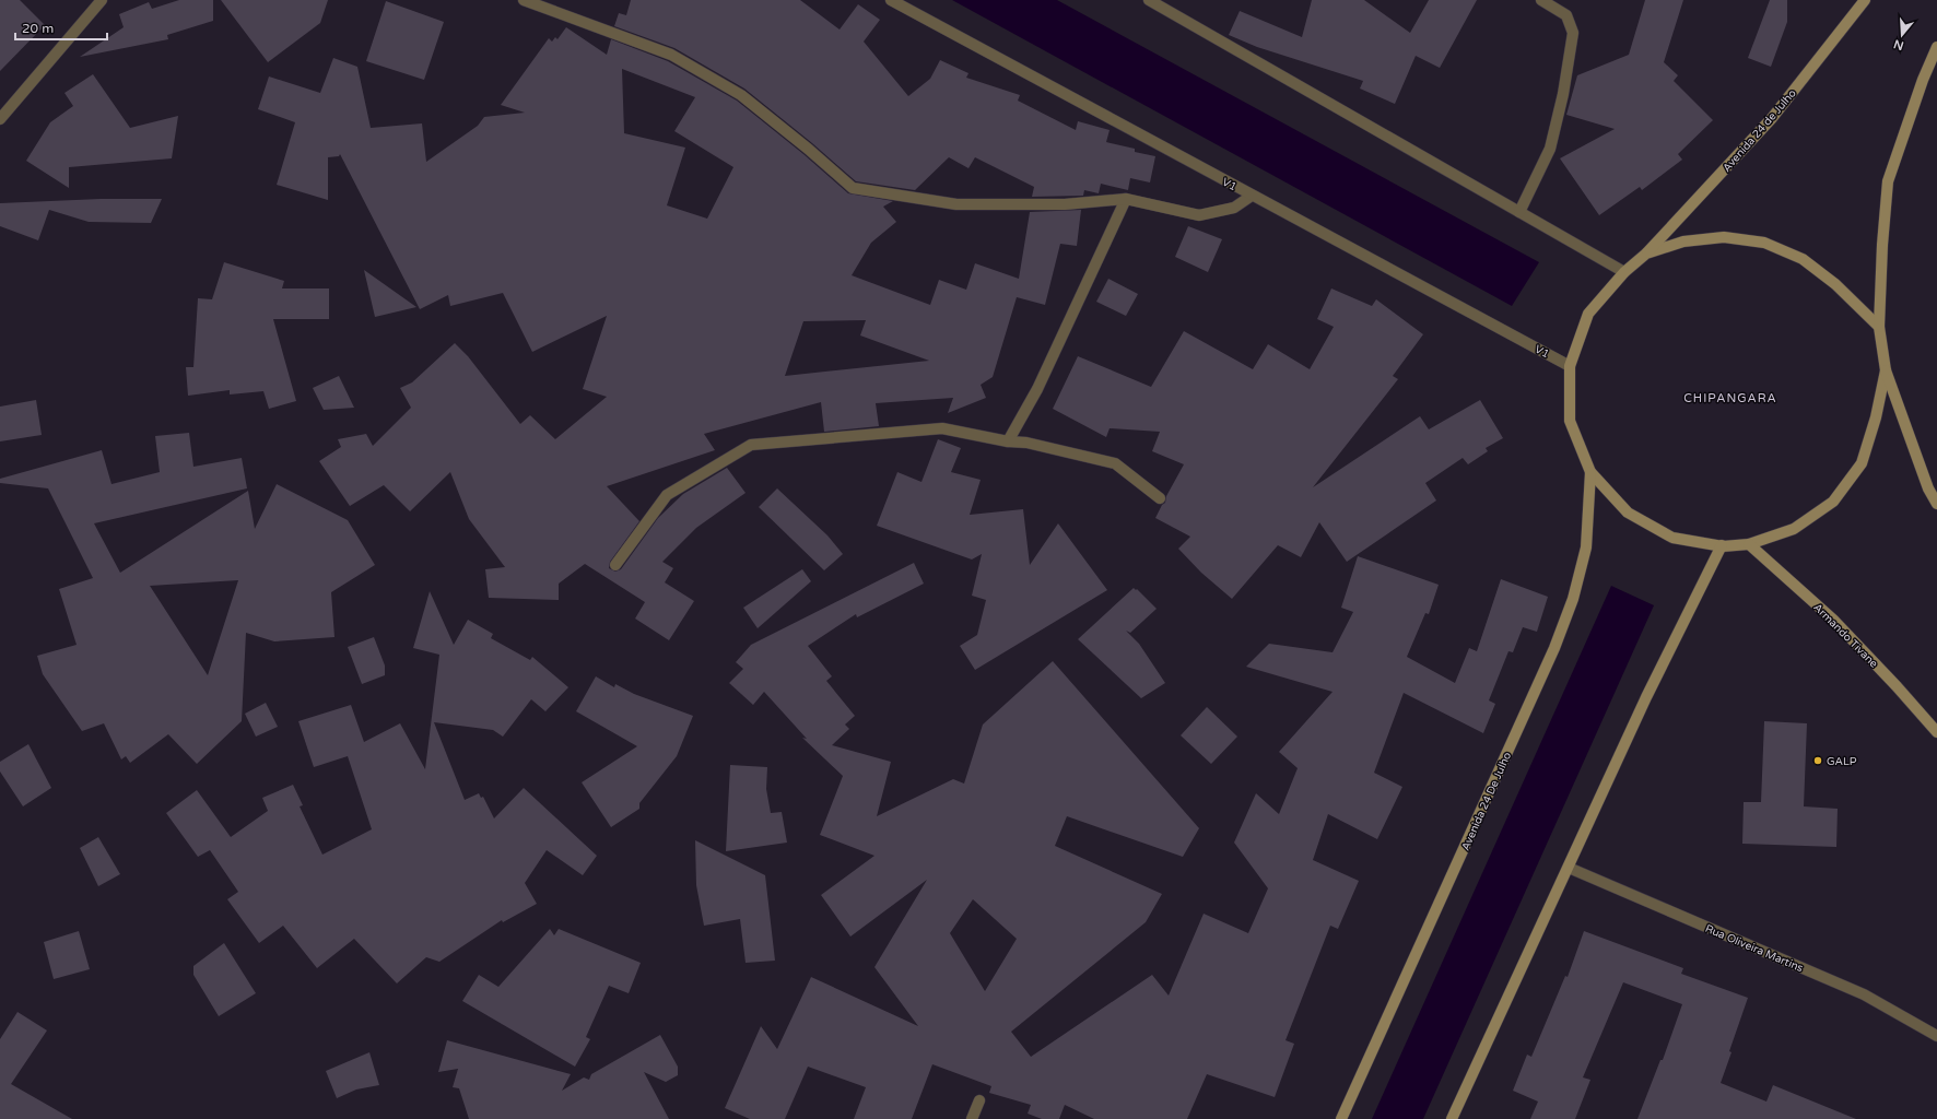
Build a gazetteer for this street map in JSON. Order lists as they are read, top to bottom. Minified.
{"streets":{"street":["Avenida 24 de Julho","V1","Armando Tivane","Avenida 24 De Julho","Rua Oliveira Martins"]},"crossings":[["Avenida 24 de Julho","V1"],["Avenida 24 de Julho","Avenida 24 De Julho"]],"districts":["CHIPANGARA"],"places":["GALP"],"scale_bar":"20 m","north":"bottom"}
